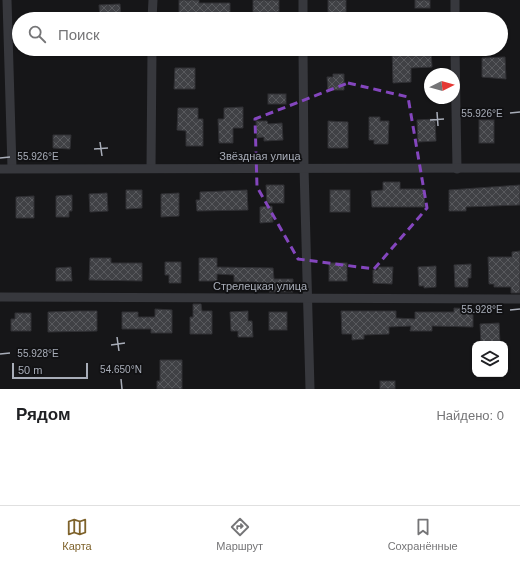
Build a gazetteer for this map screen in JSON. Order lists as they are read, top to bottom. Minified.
{"streets":{"street":["Звёздная улица","Стрелецкая улица"]},"scale_bar":"50 m","north":"right","page":{"search":"Поиск","scale":"50 m","heading":["Рядом","Найдено: 0"],"nav":["Карта","Маршрут","Сохранённые"]},"coordinates":["55.926°E","55.928°E","54.650°N"]}
